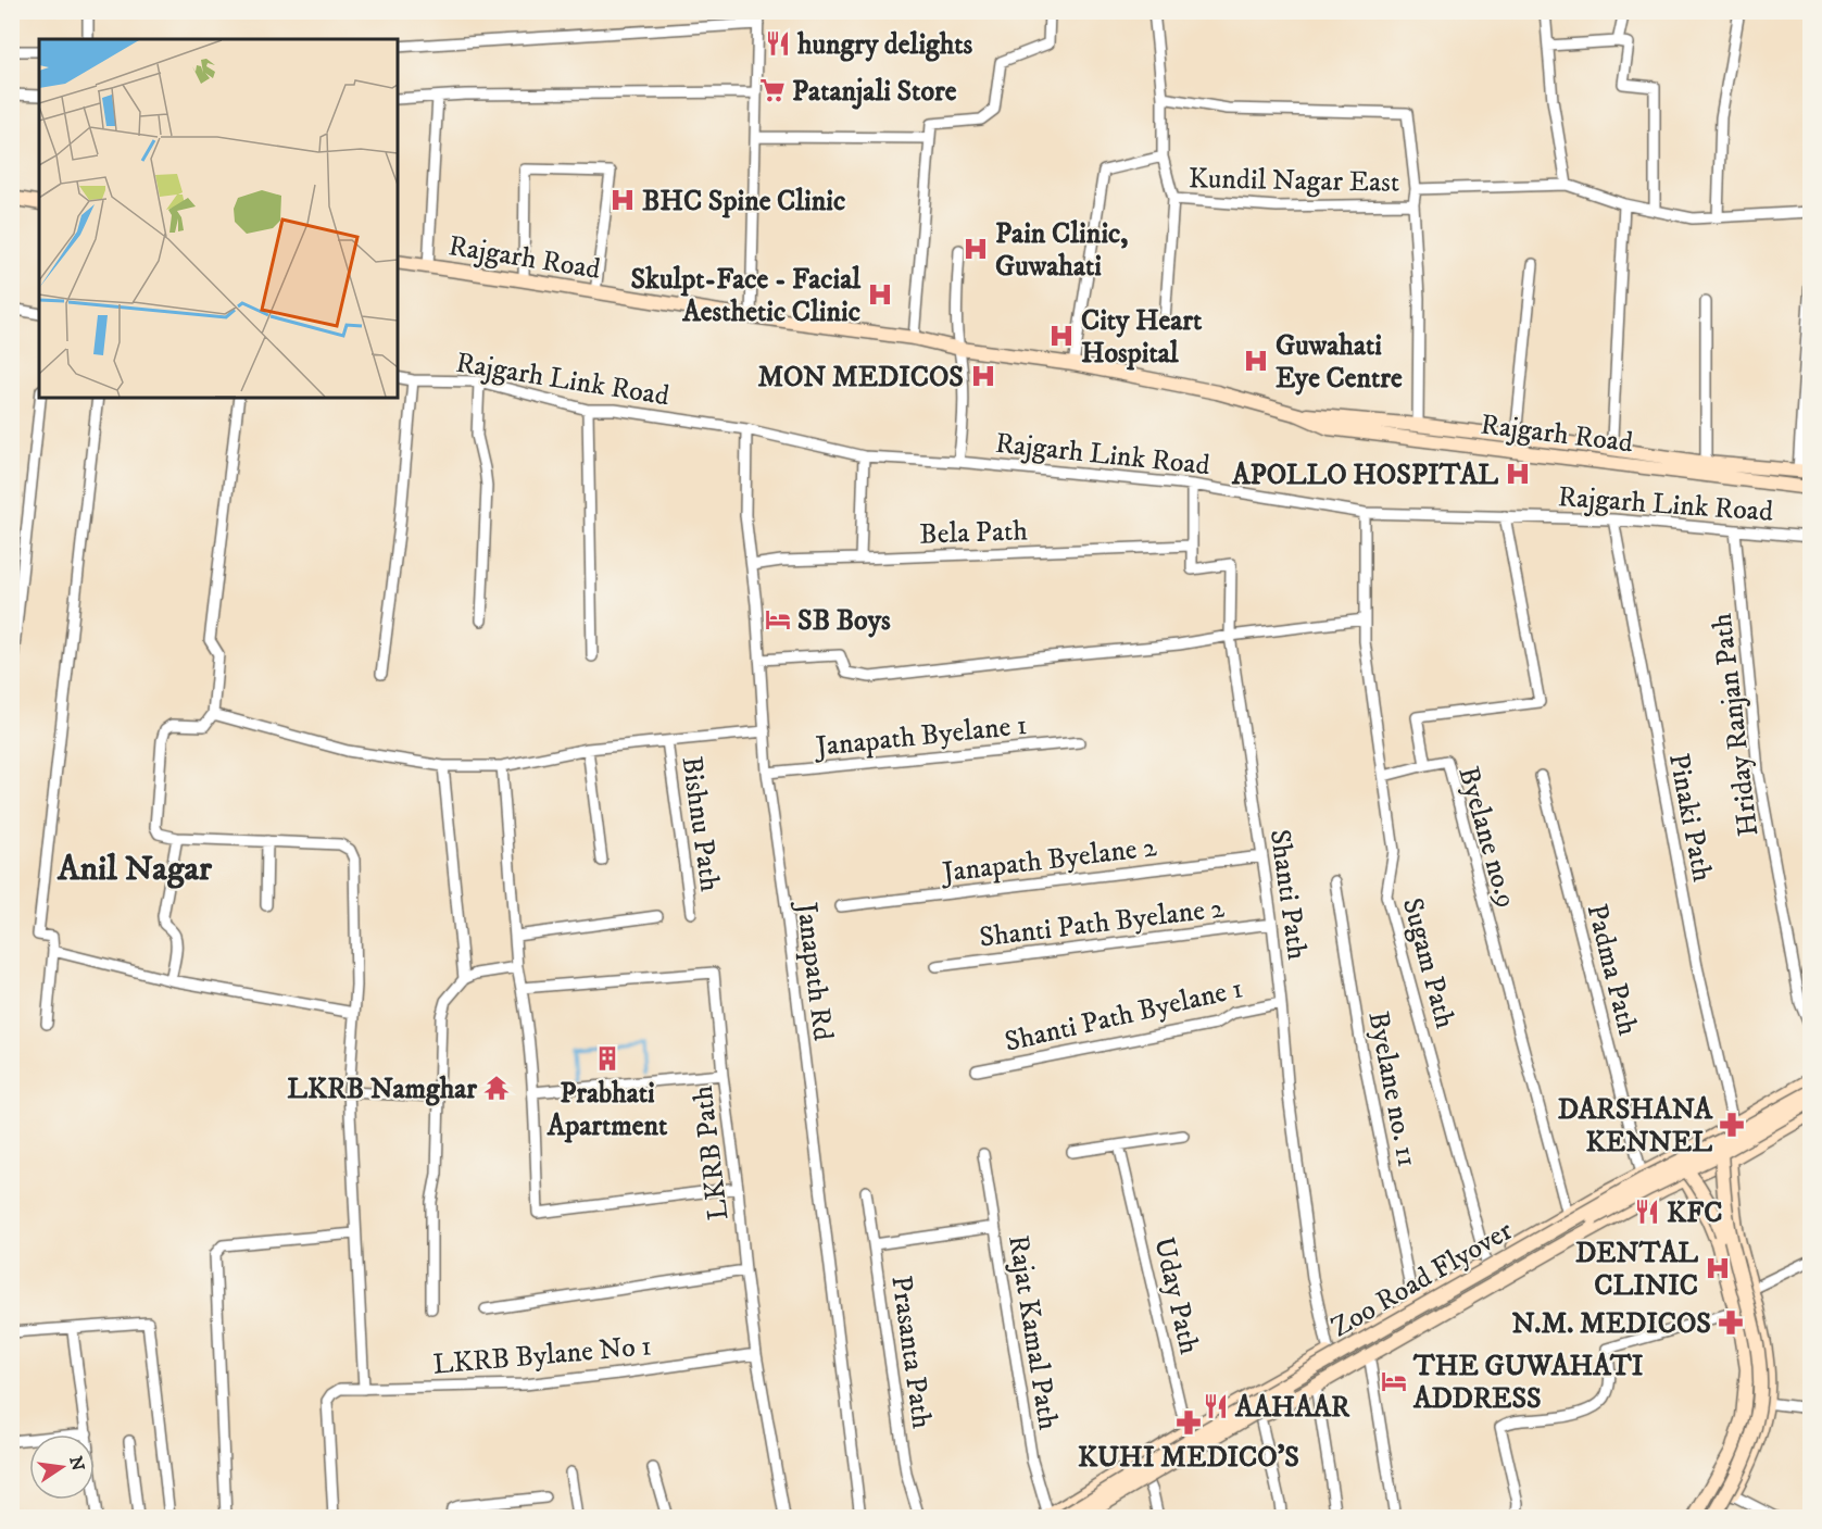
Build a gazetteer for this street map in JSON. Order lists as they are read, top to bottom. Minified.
{"streets":{"main road":["Rajgarh Road","Zoo Road Flyover"],"street":["Kundil Nagar East","Rajgarh Link Road","Bela Path","Hriday Ranjan Path","Janapath Byelane 1","Pinaki Path","Bishnu Path","Byelane no.9","Janapath Byelane 2","Shanti Path","Shanti Path Byelane 2","Sugam Path","Padma Path","Janapath Rd","Shanti Path Byelane 1","Byelane no. 11","LKRB Path","Uday Path","Rajat Kamal Path","Prasanta Path","LKRB Bylane No 1"]},"crossings":[["Rajgarh Link Road","Hriday Ranjan Path"],["Rajgarh Link Road","Pinaki Path"],["Rajgarh Link Road","Byelane no.9"],["Rajgarh Link Road","Shanti Path"],["Rajgarh Link Road","Sugam Path"],["Rajgarh Link Road","Janapath Rd"],["Bela Path","Shanti Path"],["Bela Path","Janapath Rd"],["Janapath Byelane 1","Janapath Rd"],["Janapath Byelane 2","Shanti Path"],["Shanti Path","Shanti Path Byelane 2"],["Shanti Path","Shanti Path Byelane 1"],["LKRB Path","LKRB Bylane No 1"],["Zoo Road Flyover","Rajat Kamal Path"]],"districts":["Anil Nagar"],"places":{"restaurant":["hungry delights","KFC","AAHAAR"],"supermarket":["Patanjali Store"],"hospital":["BHC Spine Clinic","Pain Clinic, Guwahati","Skulpt-Face - Facial Aesthetic Clinic","City Heart Hospital","Guwahati Eye Centre","MON MEDICOS","APOLLO HOSPITAL","DENTAL CLINIC"],"hotel":["SB Boys","THE GUWAHATI ADDRESS"],"building":["Prabhati Apartment"],"temple":["LKRB Namghar"],"pharmacy":["DARSHANA KENNEL","N.M. MEDICOS","KUHI MEDICO'S"]},"north":"right"}
